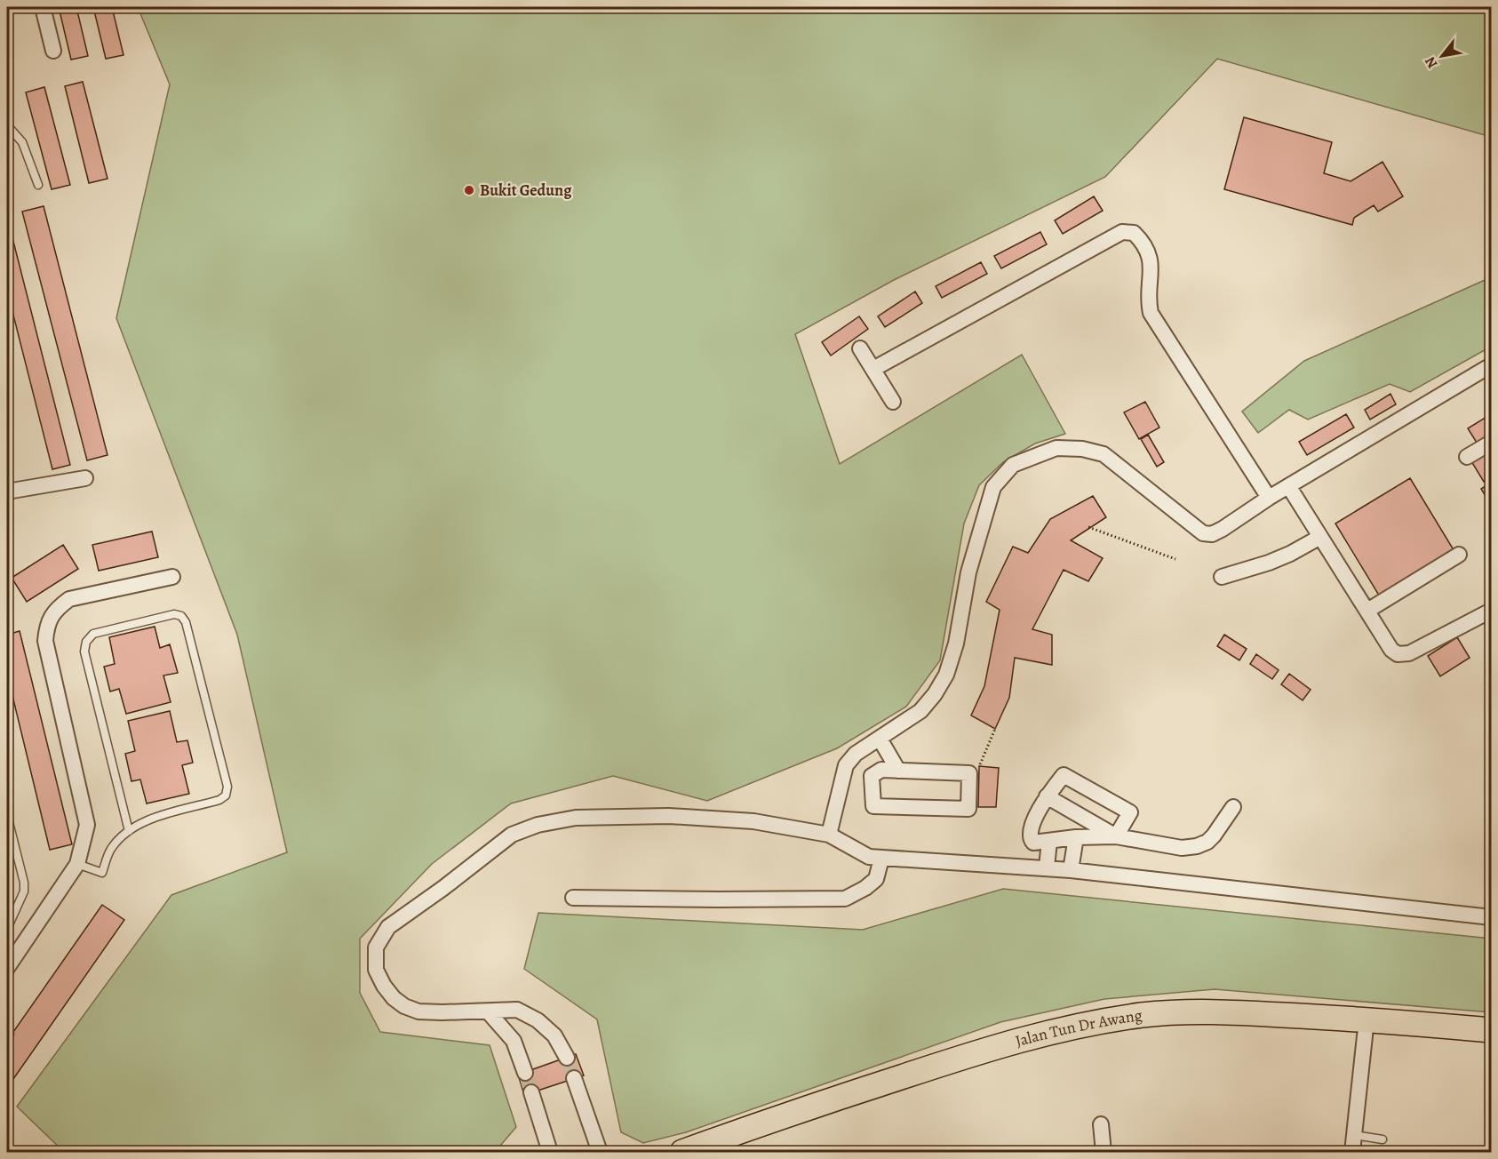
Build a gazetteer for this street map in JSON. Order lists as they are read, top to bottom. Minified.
{"streets":{"main road":["Jalan Tun Dr Awang"]},"places":["Bukit Gedung"],"north":"bottom left"}
